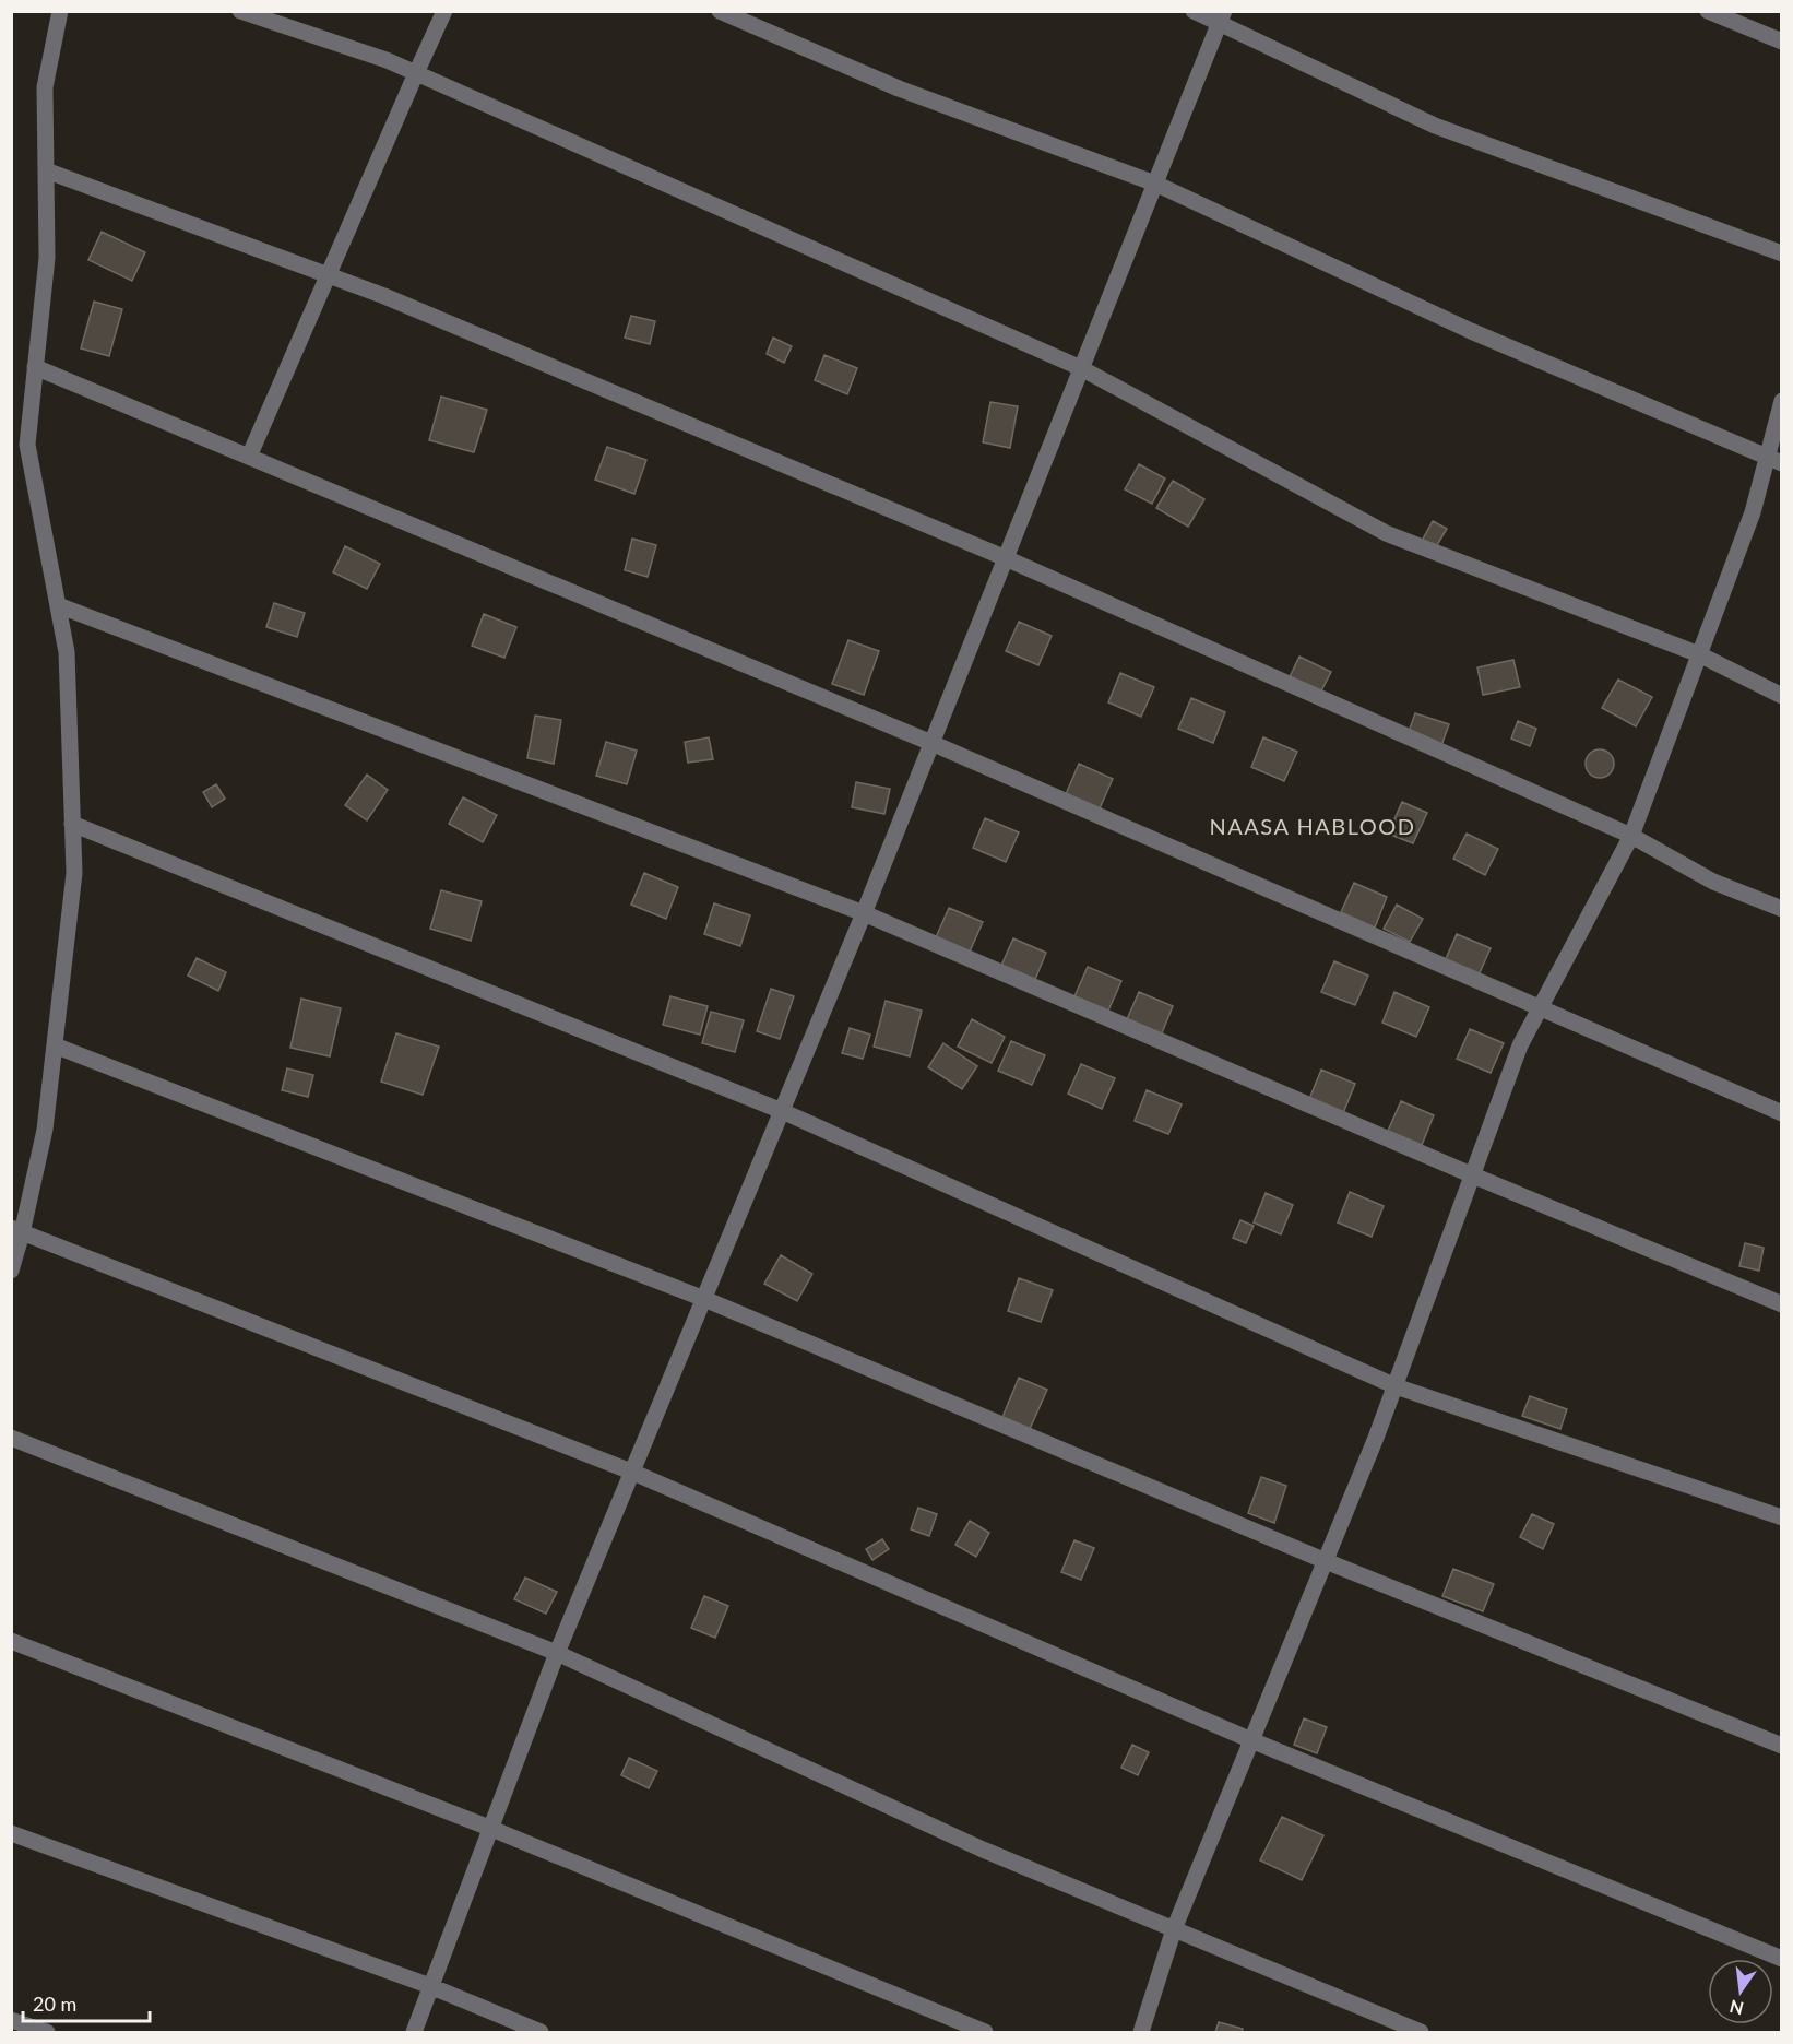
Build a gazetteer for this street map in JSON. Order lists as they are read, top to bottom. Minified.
{"districts":["NAASA HABLOOD"],"scale_bar":"20 m","north":"bottom"}
